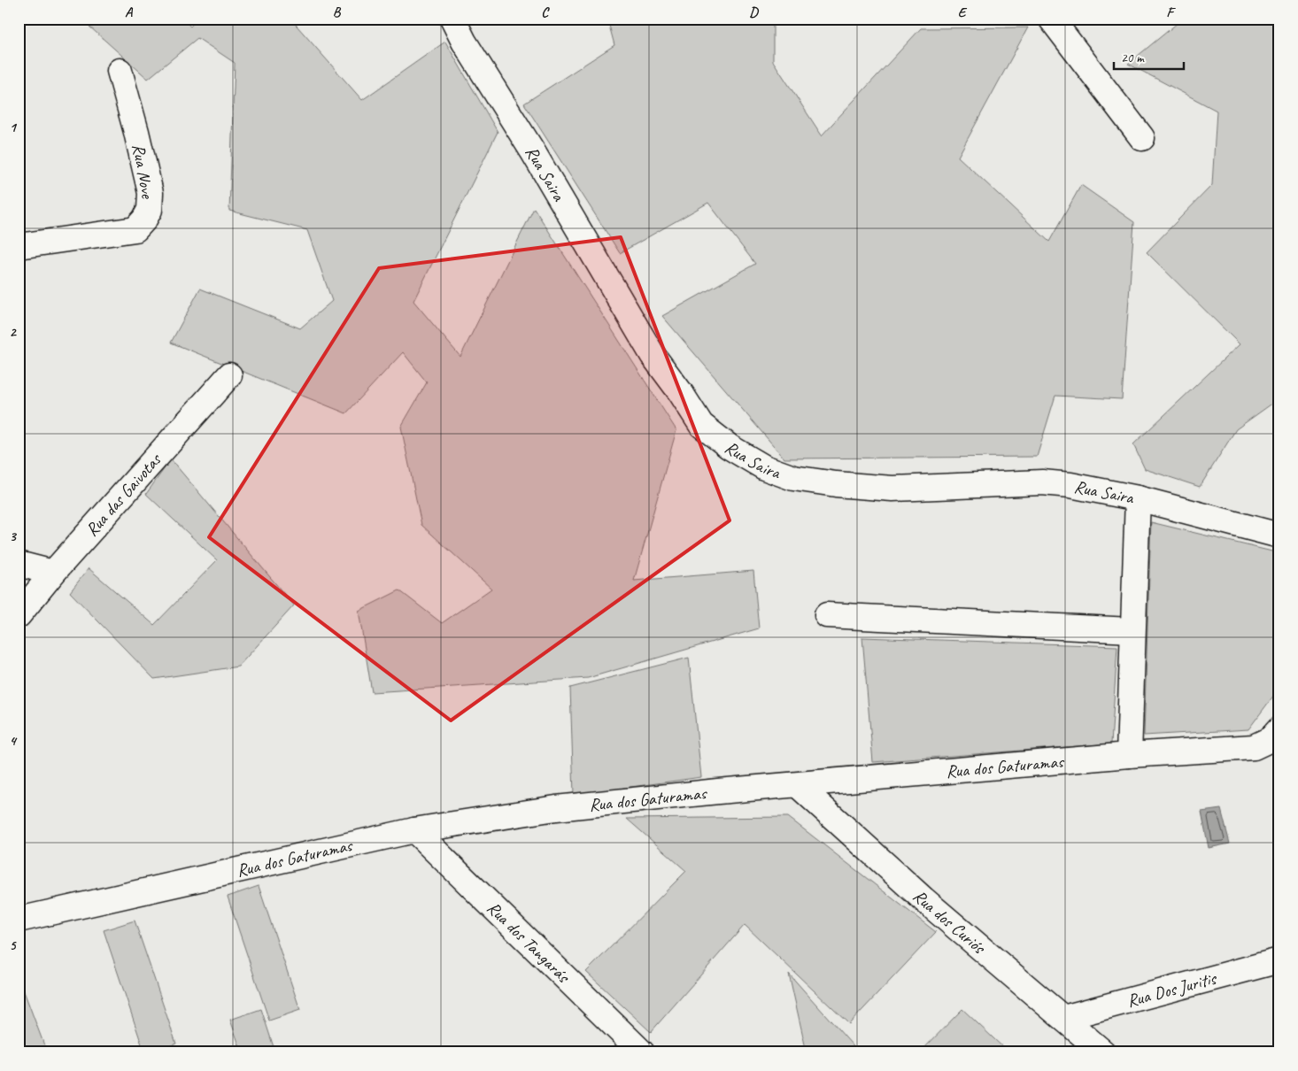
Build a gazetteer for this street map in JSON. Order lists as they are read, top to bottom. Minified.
{"streets":{"street":["Rua Nove","Rua Saira","Rua das Gaivotas","Rua dos Gaturamas","Rua dos Curiós","Rua dos Tangarás","Rua Dos Juritis"]},"crossings":[["Rua dos Gaturamas","Rua dos Curiós"],["Rua dos Gaturamas","Rua dos Tangarás"],["Rua dos Curiós","Rua Dos Juritis"]],"scale_bar":"20 m","grid":{"columns":["A","B","C","D","E","F"],"rows":["1","2","3","4","5"]}}
